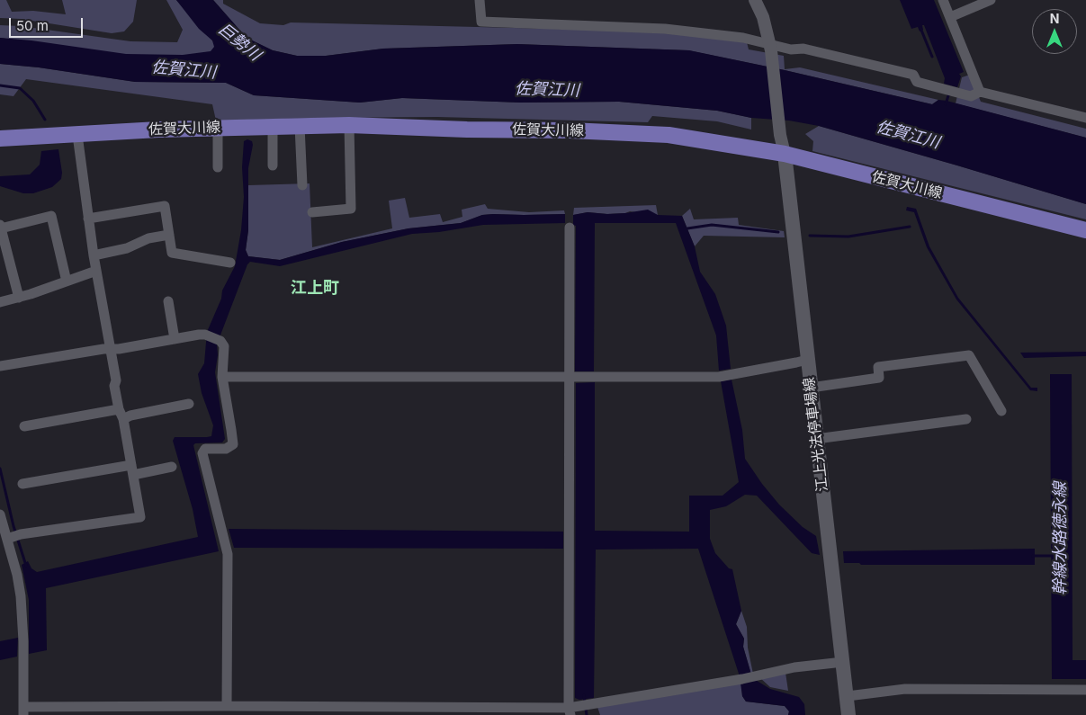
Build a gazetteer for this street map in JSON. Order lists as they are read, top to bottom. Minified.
{"streets":{"main road":["佐賀大川線","江上光法停車場線"]},"crossings":[["佐賀大川線","江上光法停車場線"]],"districts":["江上町"],"water":["巨勢川","佐賀江川","幹線水路徳永線"],"scale_bar":"50 m","north":"top"}
